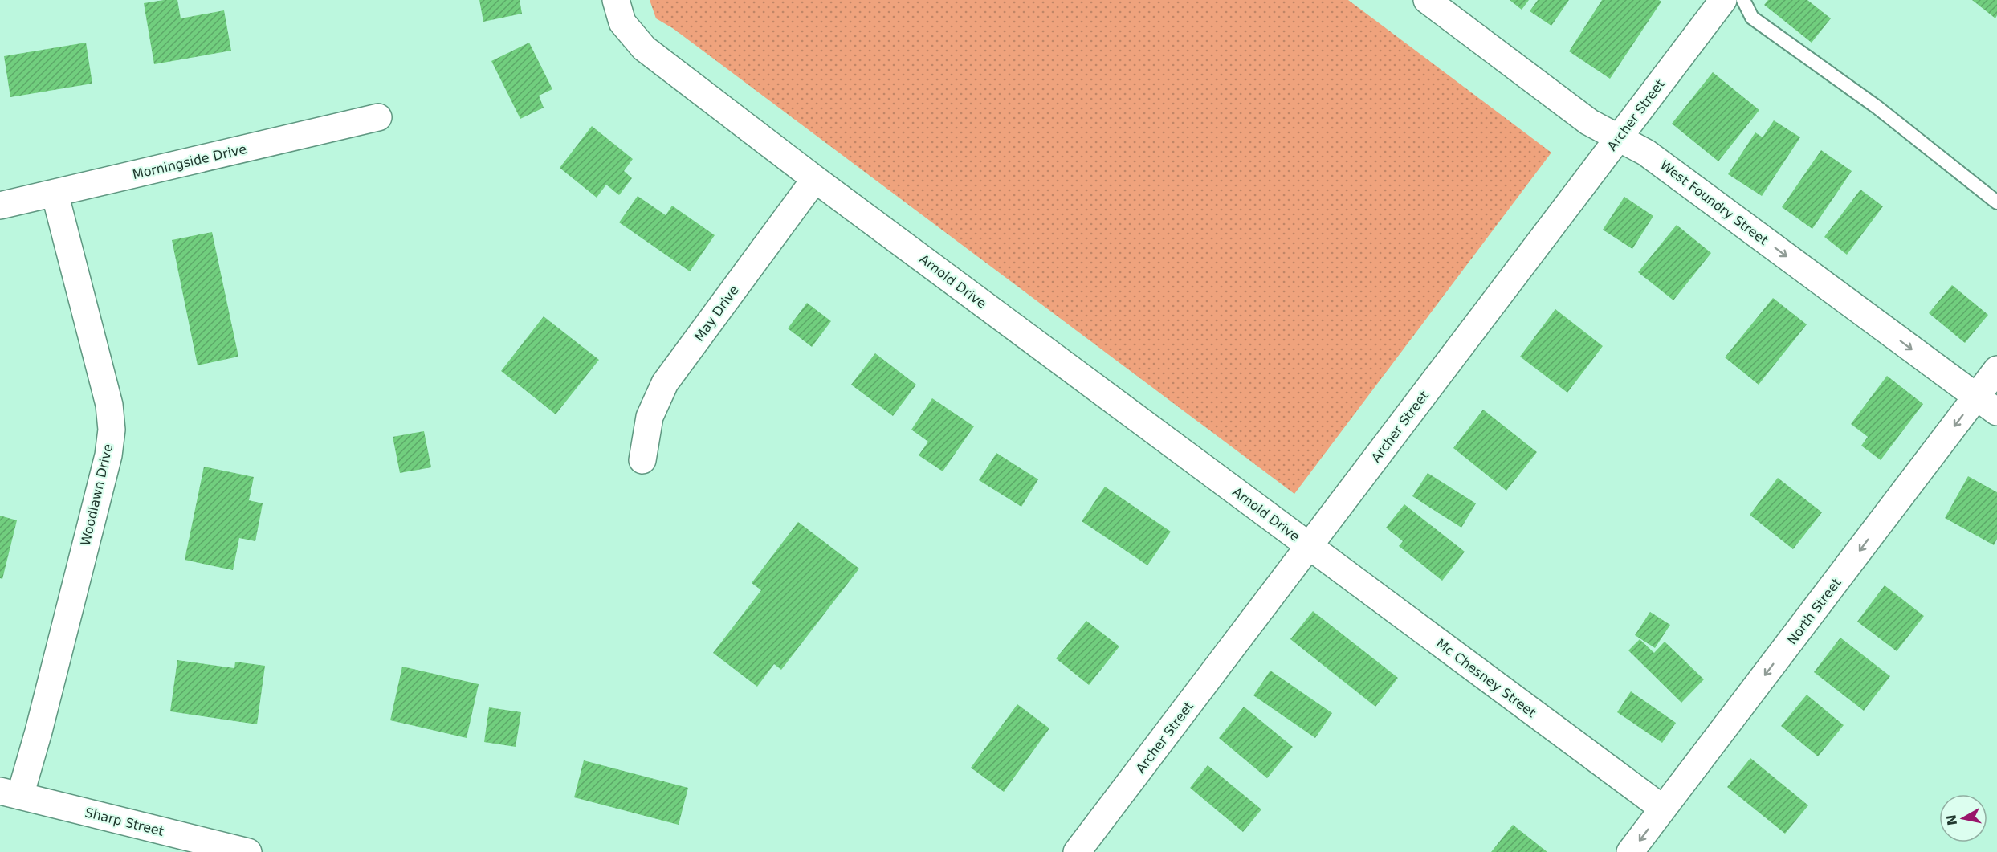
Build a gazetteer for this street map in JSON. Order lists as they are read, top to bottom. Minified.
{"streets":{"street":["Archer Street","Morningside Drive","West Foundry Street","Arnold Drive","May Drive","Woodlawn Drive","North Street","Mc Chesney Street","Sharp Street"]},"crossings":[["Archer Street","West Foundry Street"],["Archer Street","Arnold Drive"],["Archer Street","Mc Chesney Street"],["Morningside Drive","Woodlawn Drive"],["West Foundry Street","North Street"],["Arnold Drive","May Drive"],["Arnold Drive","Mc Chesney Street"],["Woodlawn Drive","Sharp Street"],["North Street","Mc Chesney Street"]],"one_way":["West Foundry Street","North Street"],"north":"left"}
